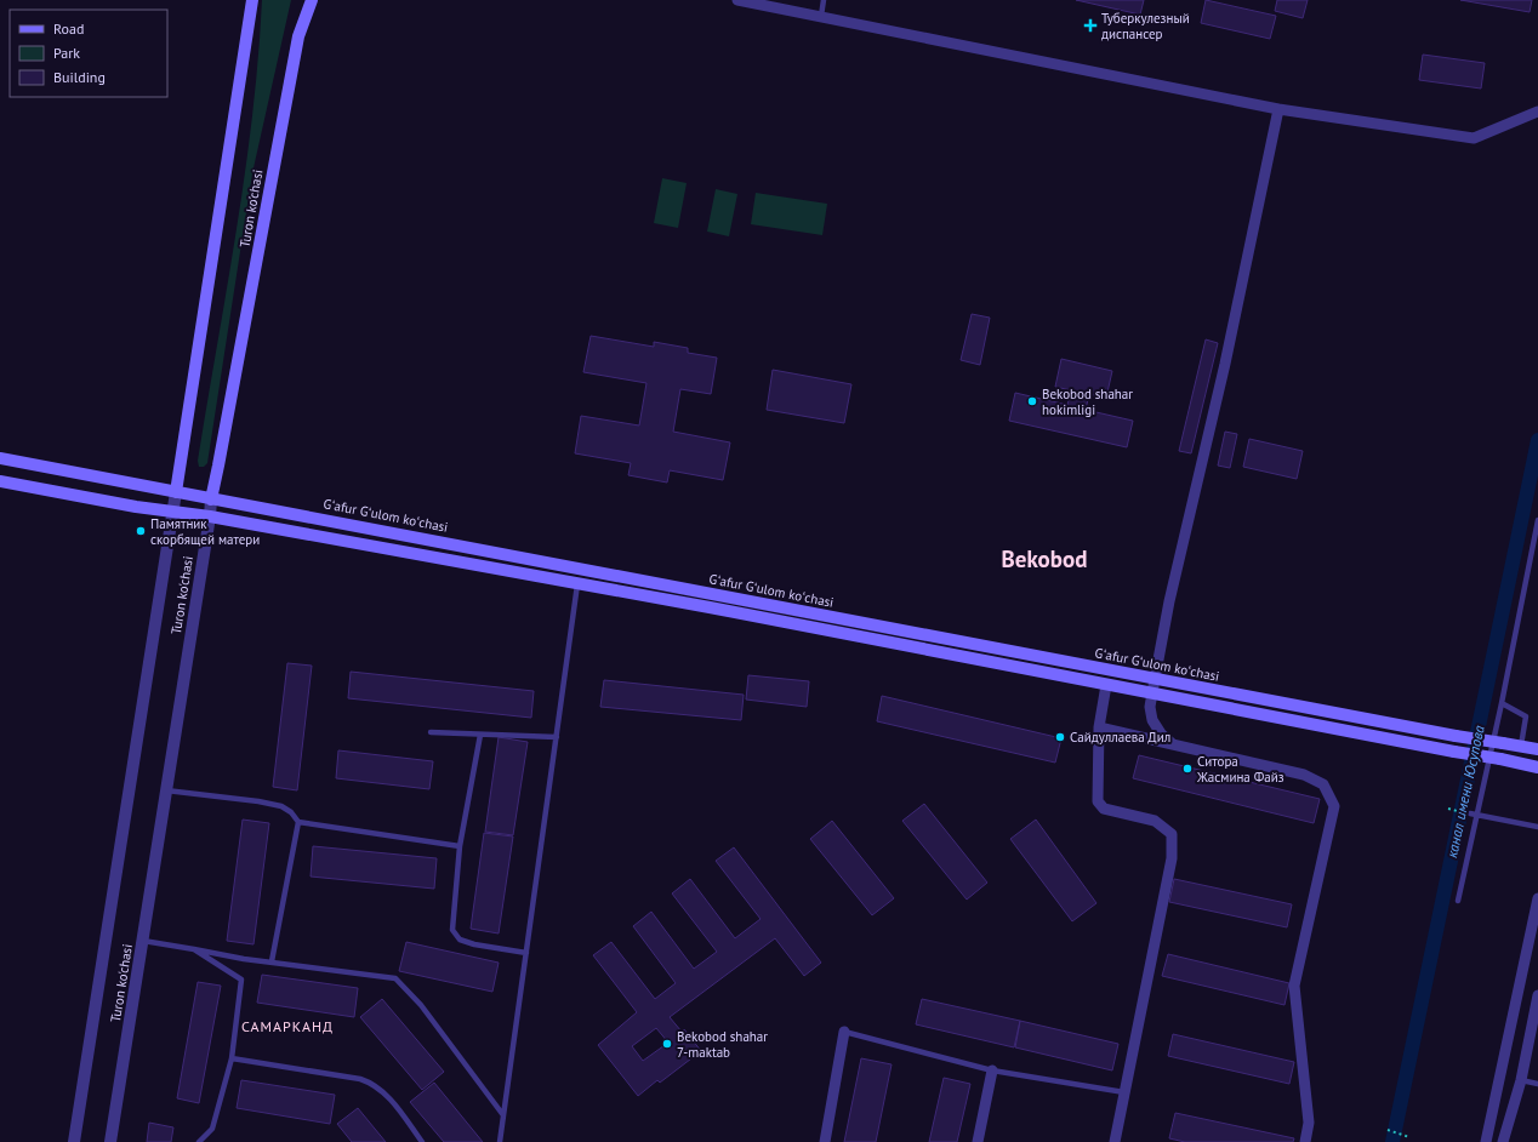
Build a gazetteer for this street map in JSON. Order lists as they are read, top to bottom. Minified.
{"streets":{"main road":["Turon ko'chasi","Gʻafur Gʻulom koʻchasi"]},"crossings":[["Turon ko'chasi","Gʻafur Gʻulom koʻchasi"]],"districts":["Bekobod","САМАРКАНД"],"water":["канал имени Юсупова"],"places":{"health":["Туберкулезный диспансер"],"other":["Bekobod shahar hokimligi","Памятник скорбящей матери","Сайдуллаева Дил","Ситора Жасмина Файз","Bekobod shahar 7-maktab"]},"legend":["Road","Park","Building"]}
